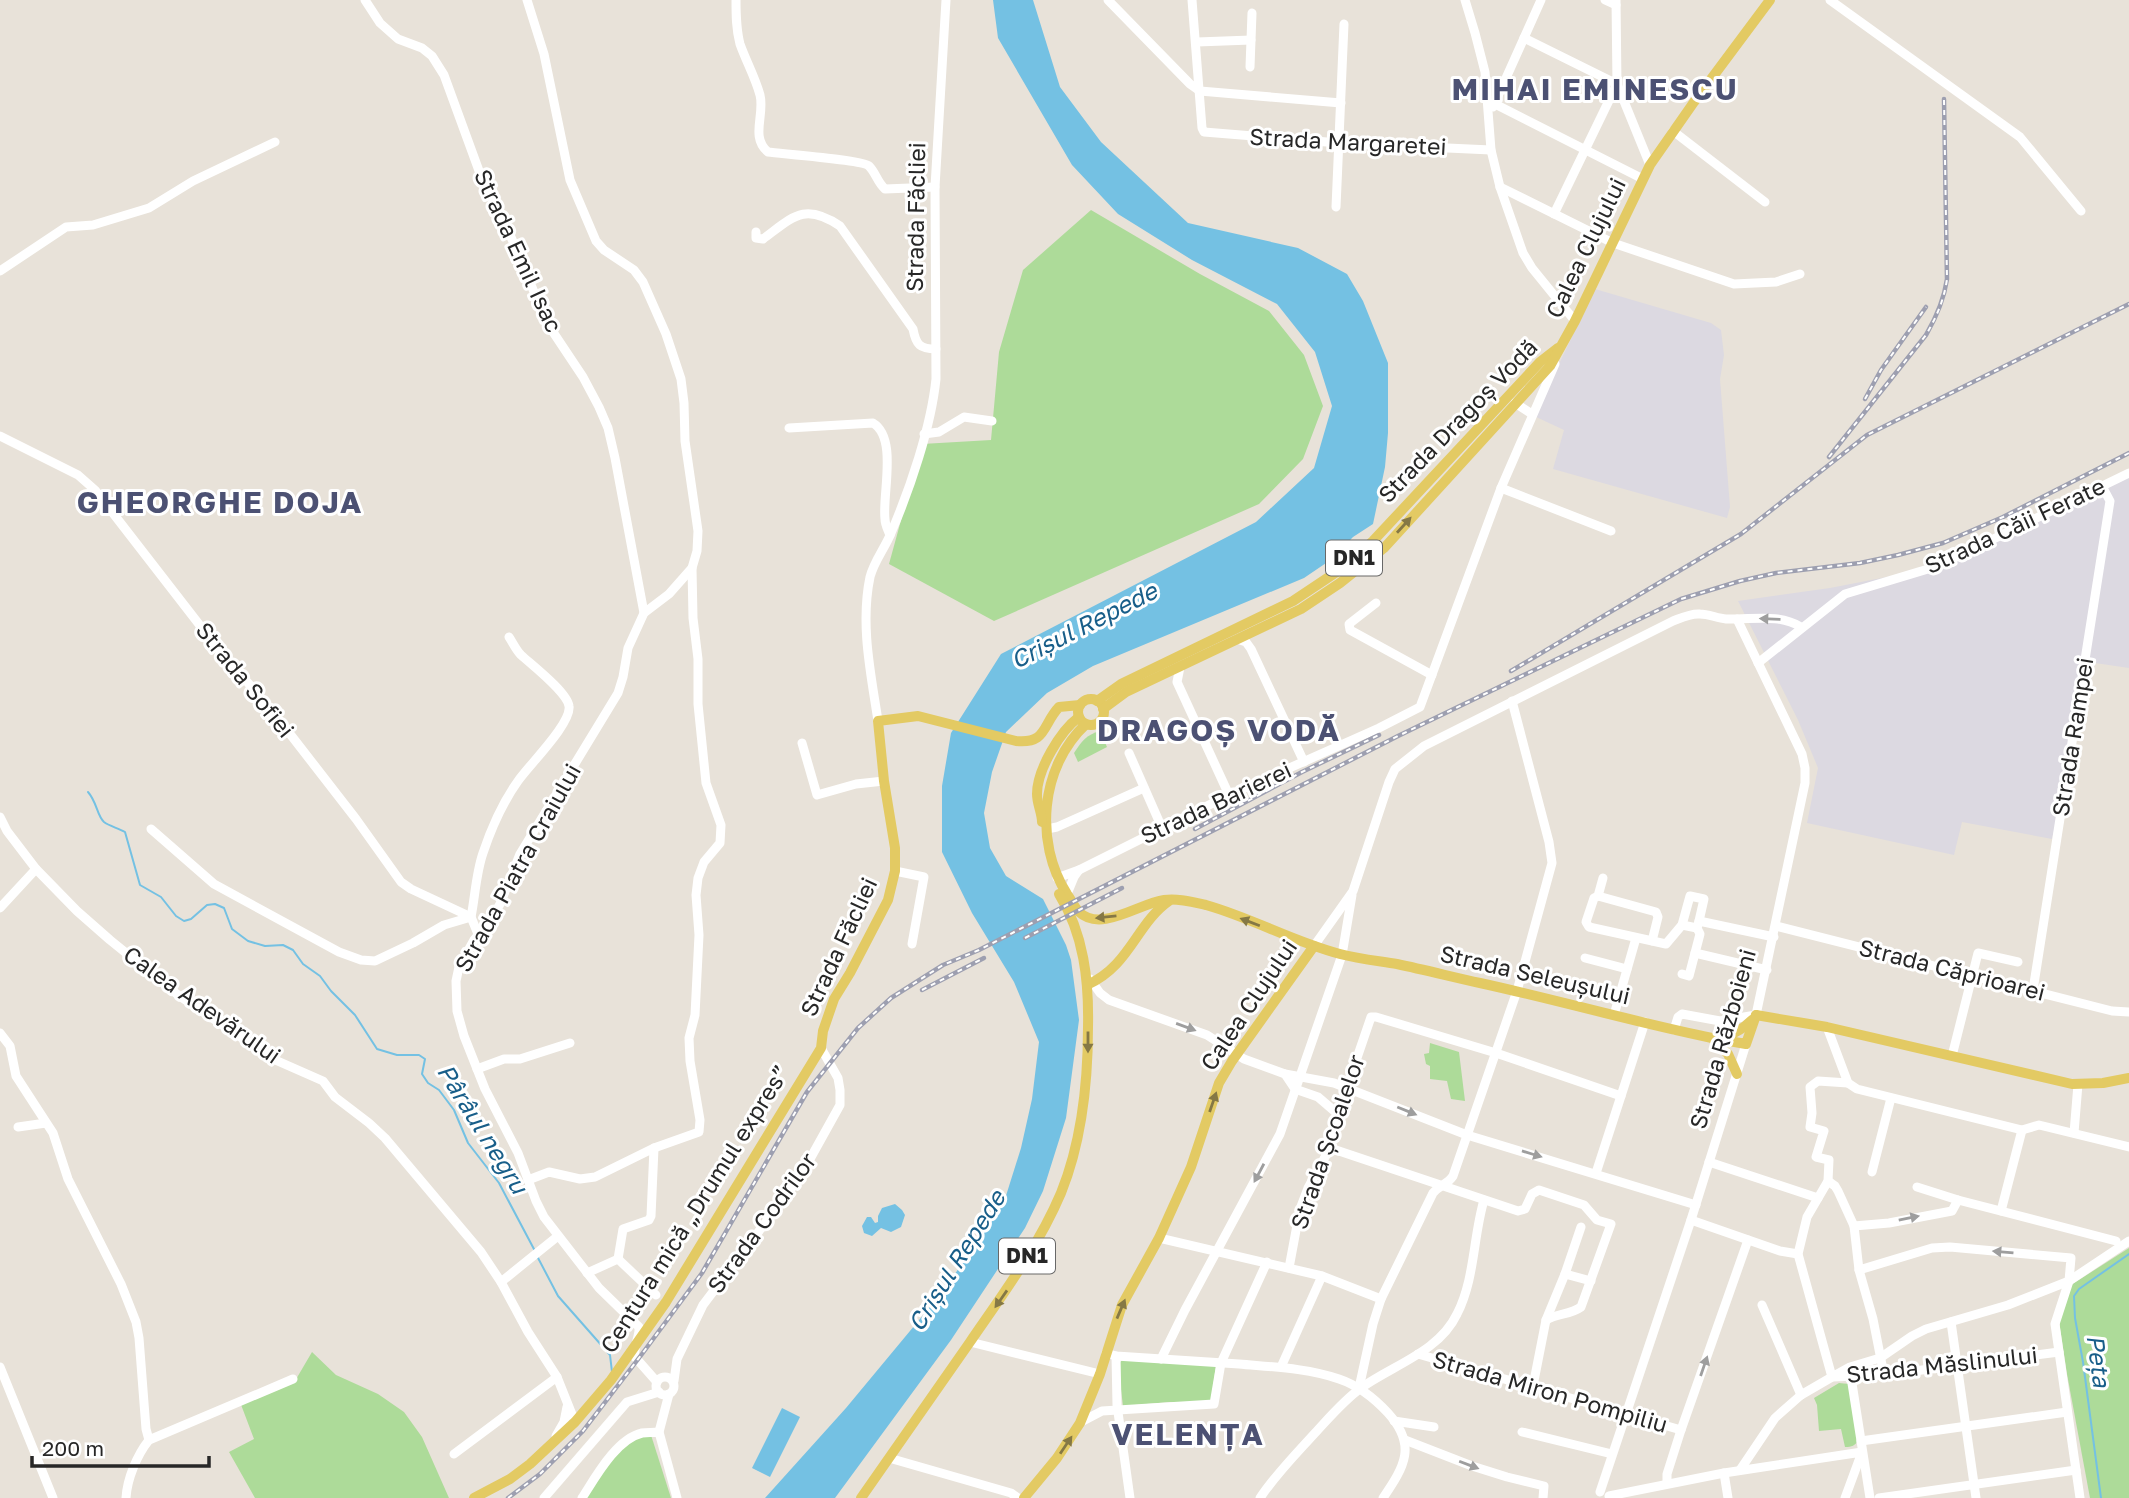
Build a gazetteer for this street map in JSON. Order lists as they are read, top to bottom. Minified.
{"streets":{"main road":["Strada Făcliei","Calea Clujului","Strada Dragoș Vodă","DN1","Strada Seleușului","Strada Războieni","Centura mică „Drumul expres”"],"street":["Strada Margaretei","Strada Emil Isac","Strada Căii Ferate","Strada Sofiei","Strada Rampei","Strada Barierei","Strada Piatra Craiului","Strada Căprioarei","Calea Adevărului","Strada Școalelor","Strada Codrilor","Strada Măslinului","Strada Miron Pompiliu"]},"crossings":[["Strada Făcliei","Centura mică „Drumul expres”"],["Strada Făcliei","Strada Codrilor"],["Calea Clujului","Strada Dragoș Vodă"],["Calea Clujului","DN1"],["Calea Clujului","Strada Barierei"],["Calea Clujului","Strada Seleușului"],["Strada Emil Isac","Strada Piatra Craiului"],["Strada Dragoș Vodă","DN1"],["Strada Dragoș Vodă","Strada Barierei"],["Strada Căii Ferate","Strada Rampei"],["Strada Căii Ferate","Strada Războieni"],["DN1","Strada Barierei"],["DN1","Strada Seleușului"],["Strada Rampei","Strada Căprioarei"],["Strada Piatra Craiului","Strada Codrilor"],["Strada Căprioarei","Strada Războieni"],["Strada Seleușului","Strada Războieni"],["Calea Adevărului","Centura mică „Drumul expres”"],["Strada Războieni","Strada Miron Pompiliu"],["Centura mică „Drumul expres”","Strada Codrilor"]],"districts":["MIHAI EMINESCU","GHEORGHE DOJA","DRAGOȘ VODĂ","VELENȚA"],"water":["Crișul Repede","Pârâul negru","Peța"],"scale_bar":"200 m"}
